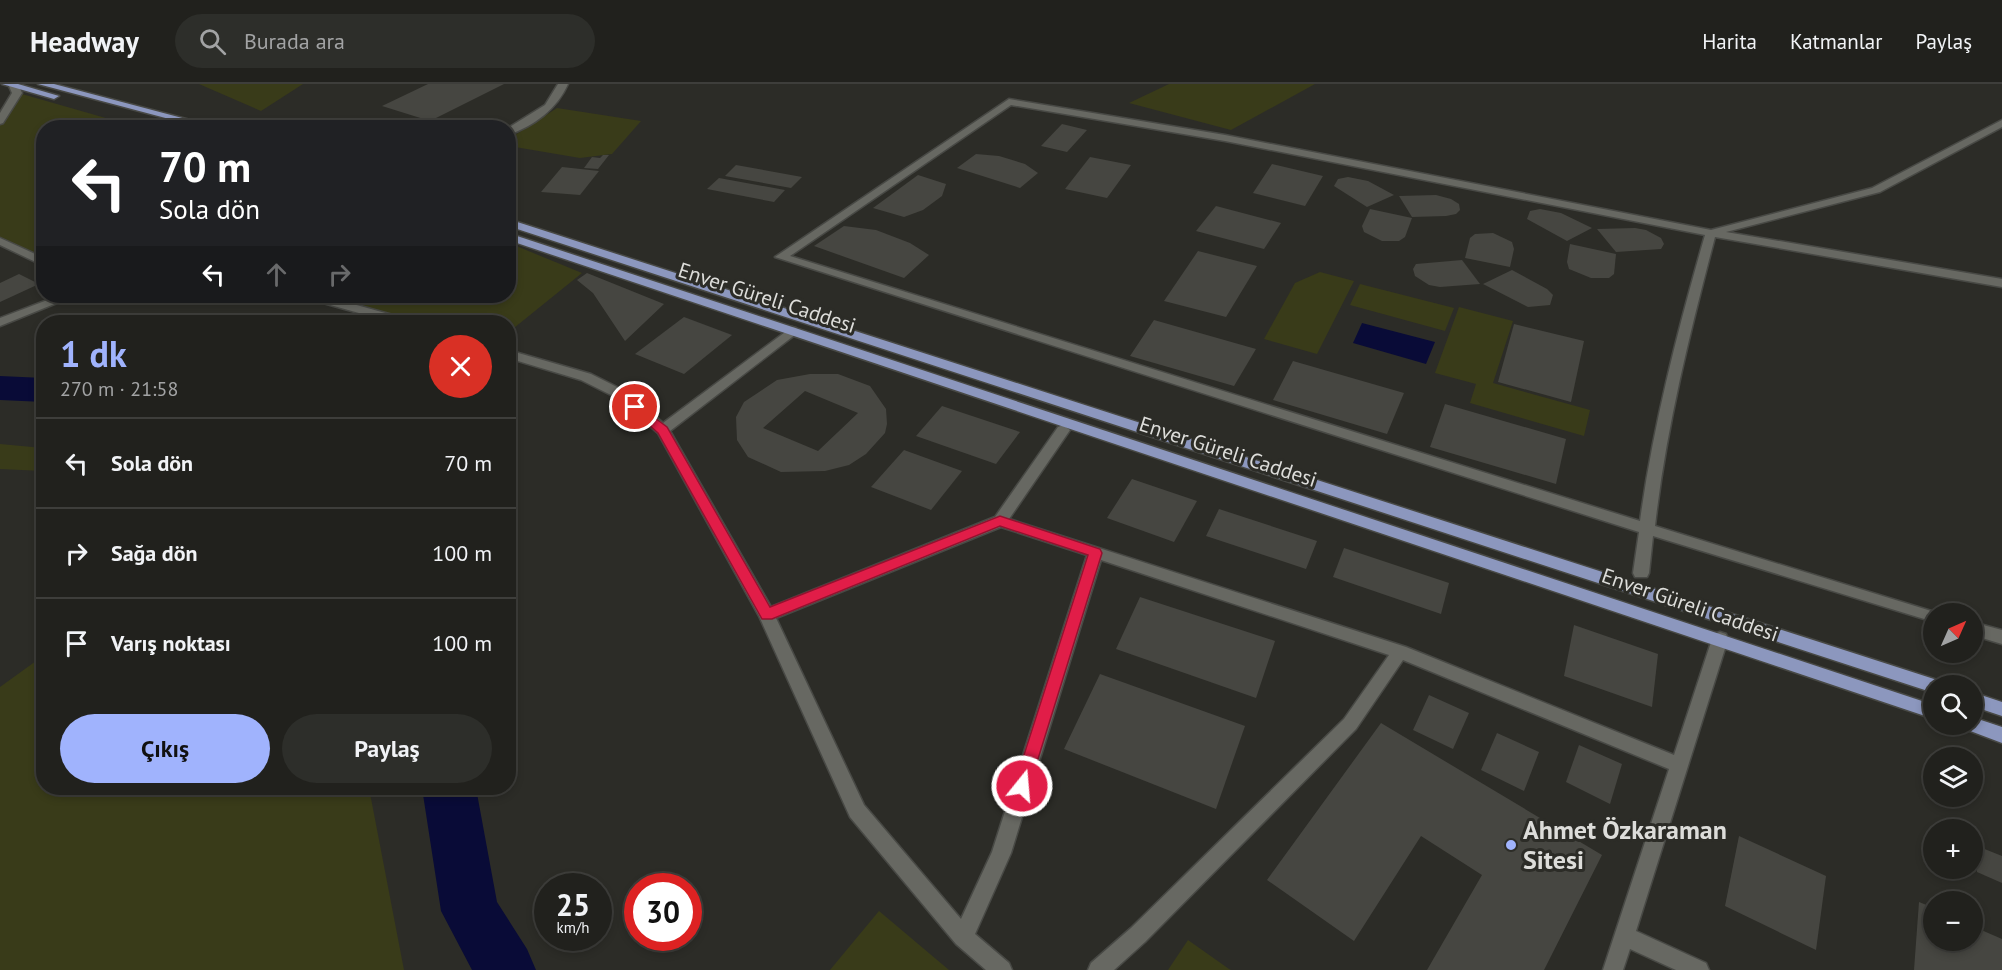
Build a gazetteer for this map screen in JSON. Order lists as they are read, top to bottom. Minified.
{"streets":{"main road":["Enver Güreli Caddesi"]},"places":["Ahmet Özkaraman Sitesi"],"north":"top right","page":{"header":"Headway","search":"Burada ara","nav":["Harita","Katmanlar","Paylaş"],"turn":["70 m","Sola dön"],"heading":["1 dk","270 m · 21:58"],"list":[{"name":"Sola dön","value":"70 m"},{"name":"Sağa dön","value":"100 m"},{"name":"Varış noktası","value":"100 m"}],"map_buttons":["+","−"],"buttons":["Çıkış","Paylaş"],"speed":"25 km/h","limit":"30"}}
